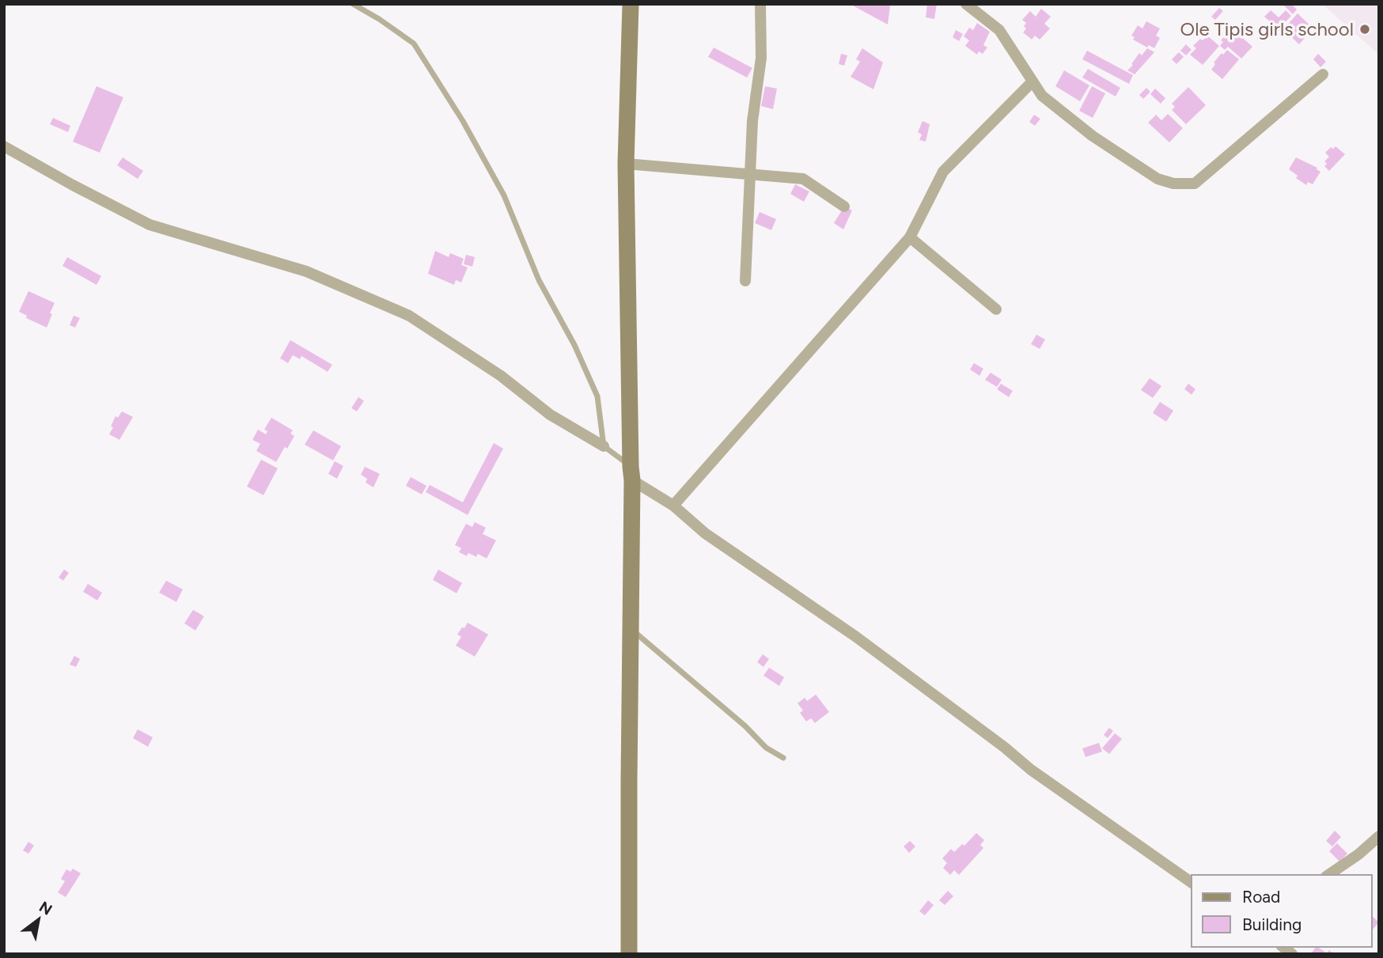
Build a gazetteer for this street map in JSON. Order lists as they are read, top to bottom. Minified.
{"places":["Ole Tipis girls school"],"legend":["Road","Building"],"north":"top right"}
